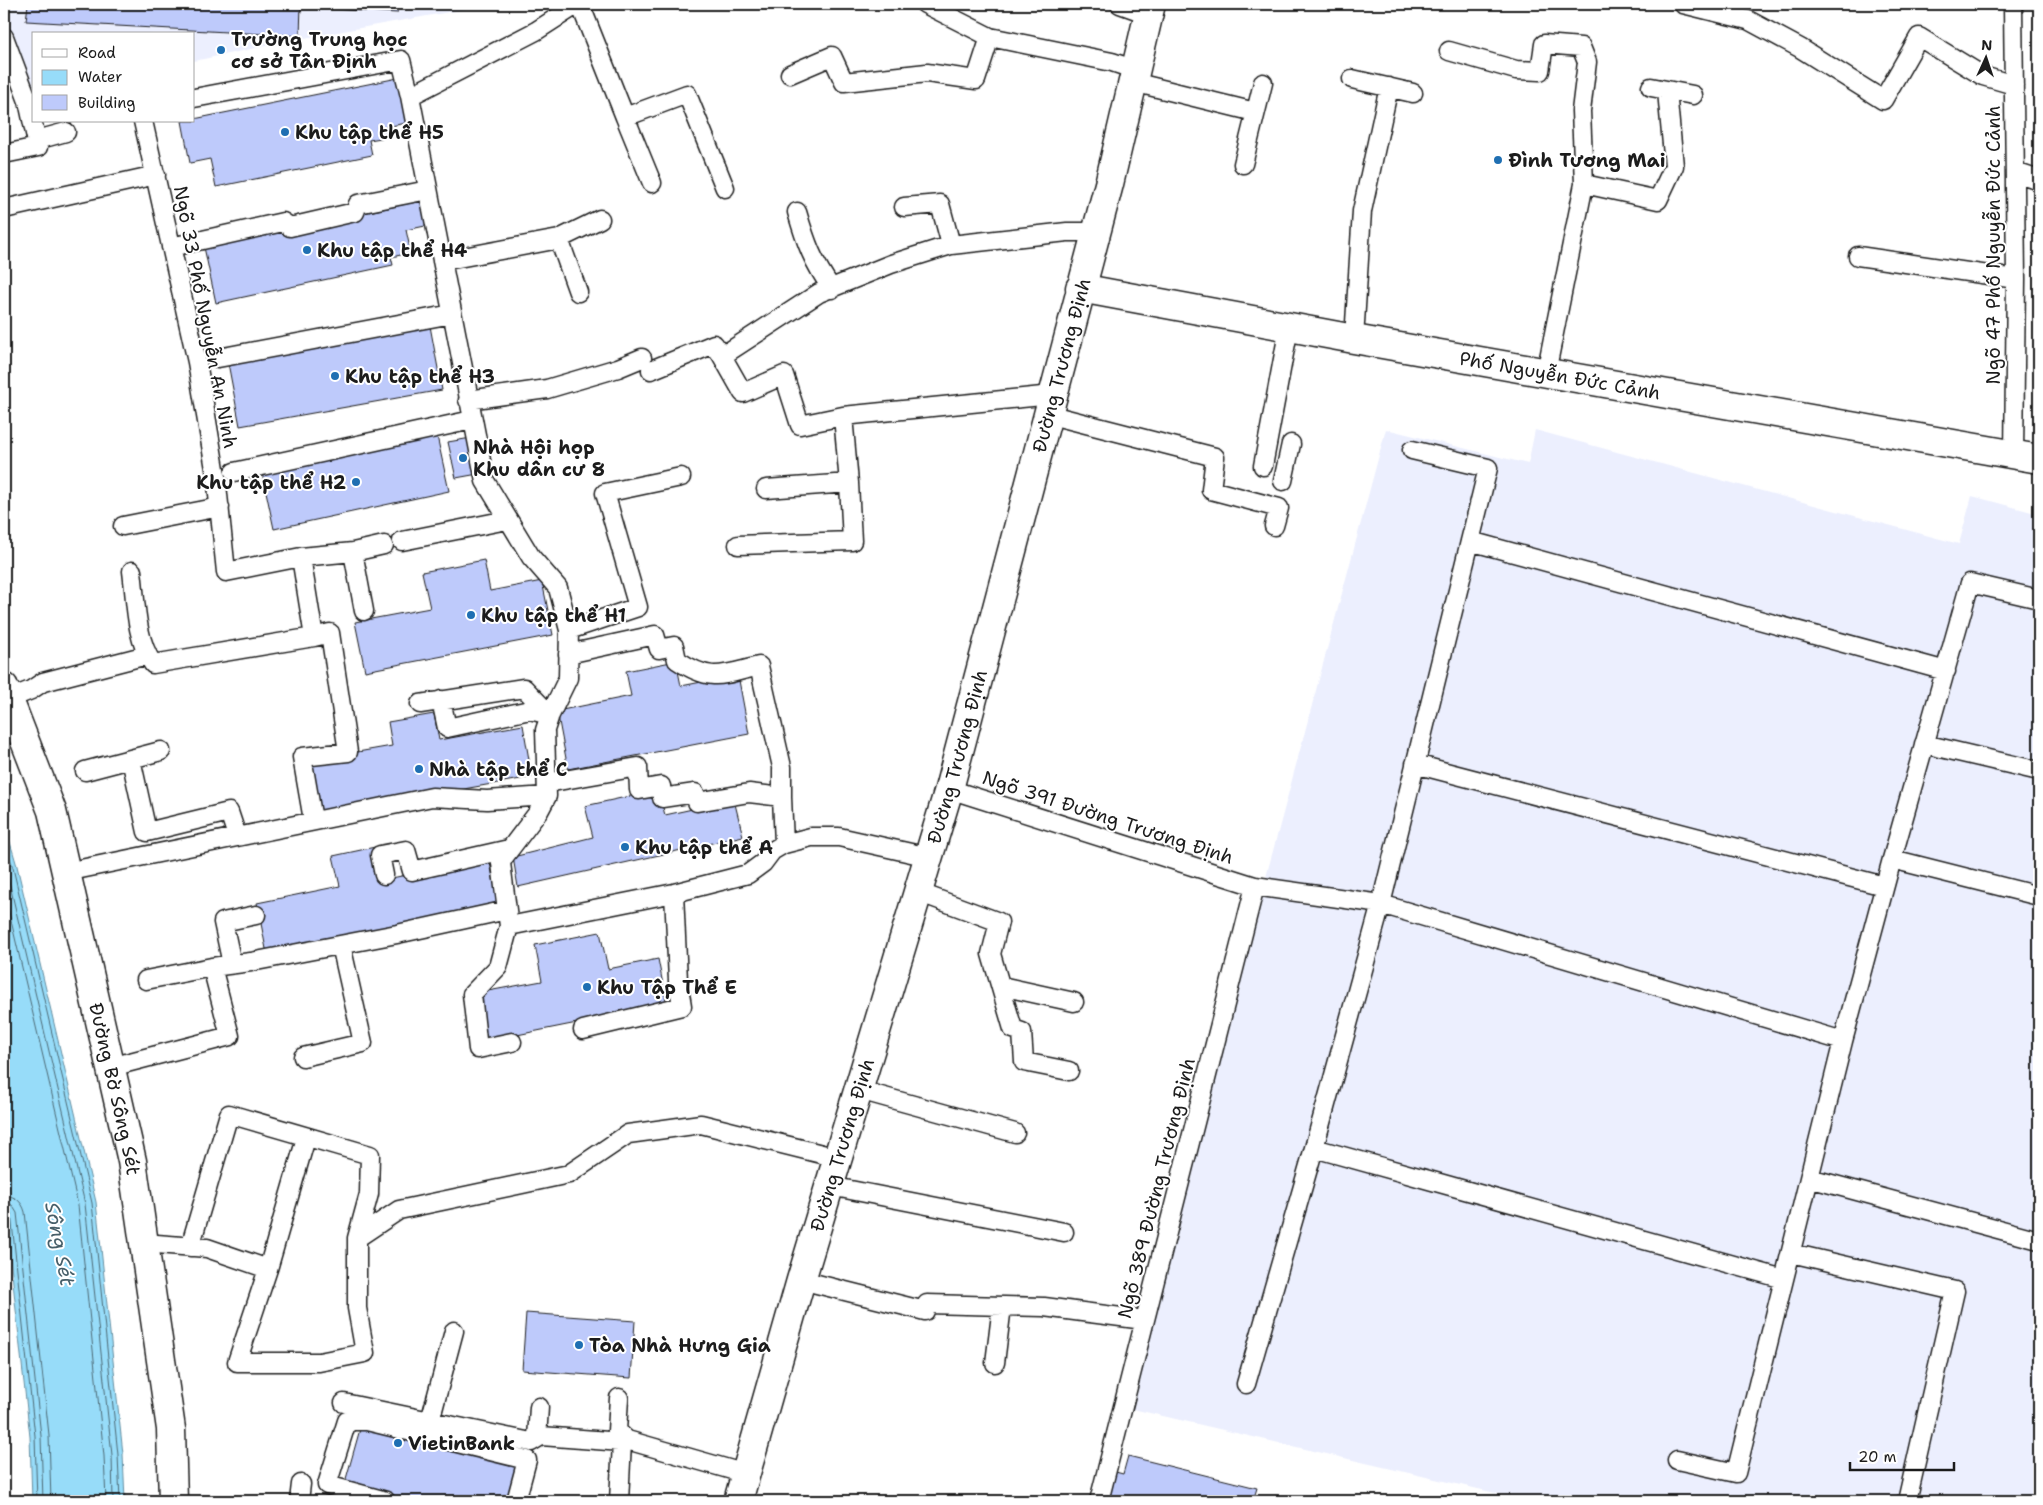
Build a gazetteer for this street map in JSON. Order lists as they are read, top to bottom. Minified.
{"streets":{"street":["Đường Trương Định","Phố Nguyễn Đức Cảnh","Đường Bờ Sông Sét"],"lane":["Ngõ 47 Phố Nguyễn Đức Cảnh","Ngõ 33 Phố Nguyễn An Ninh","Ngõ 391 Đường Trương Định","Ngõ 389 Đường Trương Định"]},"crossings":[["Ngõ 47 Phố Nguyễn Đức Cảnh","Phố Nguyễn Đức Cảnh"],["Đường Trương Định","Phố Nguyễn Đức Cảnh"],["Đường Trương Định","Ngõ 391 Đường Trương Định"],["Ngõ 391 Đường Trương Định","Ngõ 389 Đường Trương Định"]],"water":["Sông Sét"],"places":["Trường Trung học cơ sở Tân Định","Khu tập thể H5","Đình Tương Mai","Khu tập thể H4","Khu tập thể H3","Nhà Hội họp Khu dân cư 8","Khu tập thể H2","Khu tập thể H1","Nhà tập thể C","Khu tập thể A","Khu Tập Thể E","Tòa Nhà Hưng Gia","VietinBank"],"legend":["Road","Water","Building"],"scale_bar":"20 m","north":"top"}
